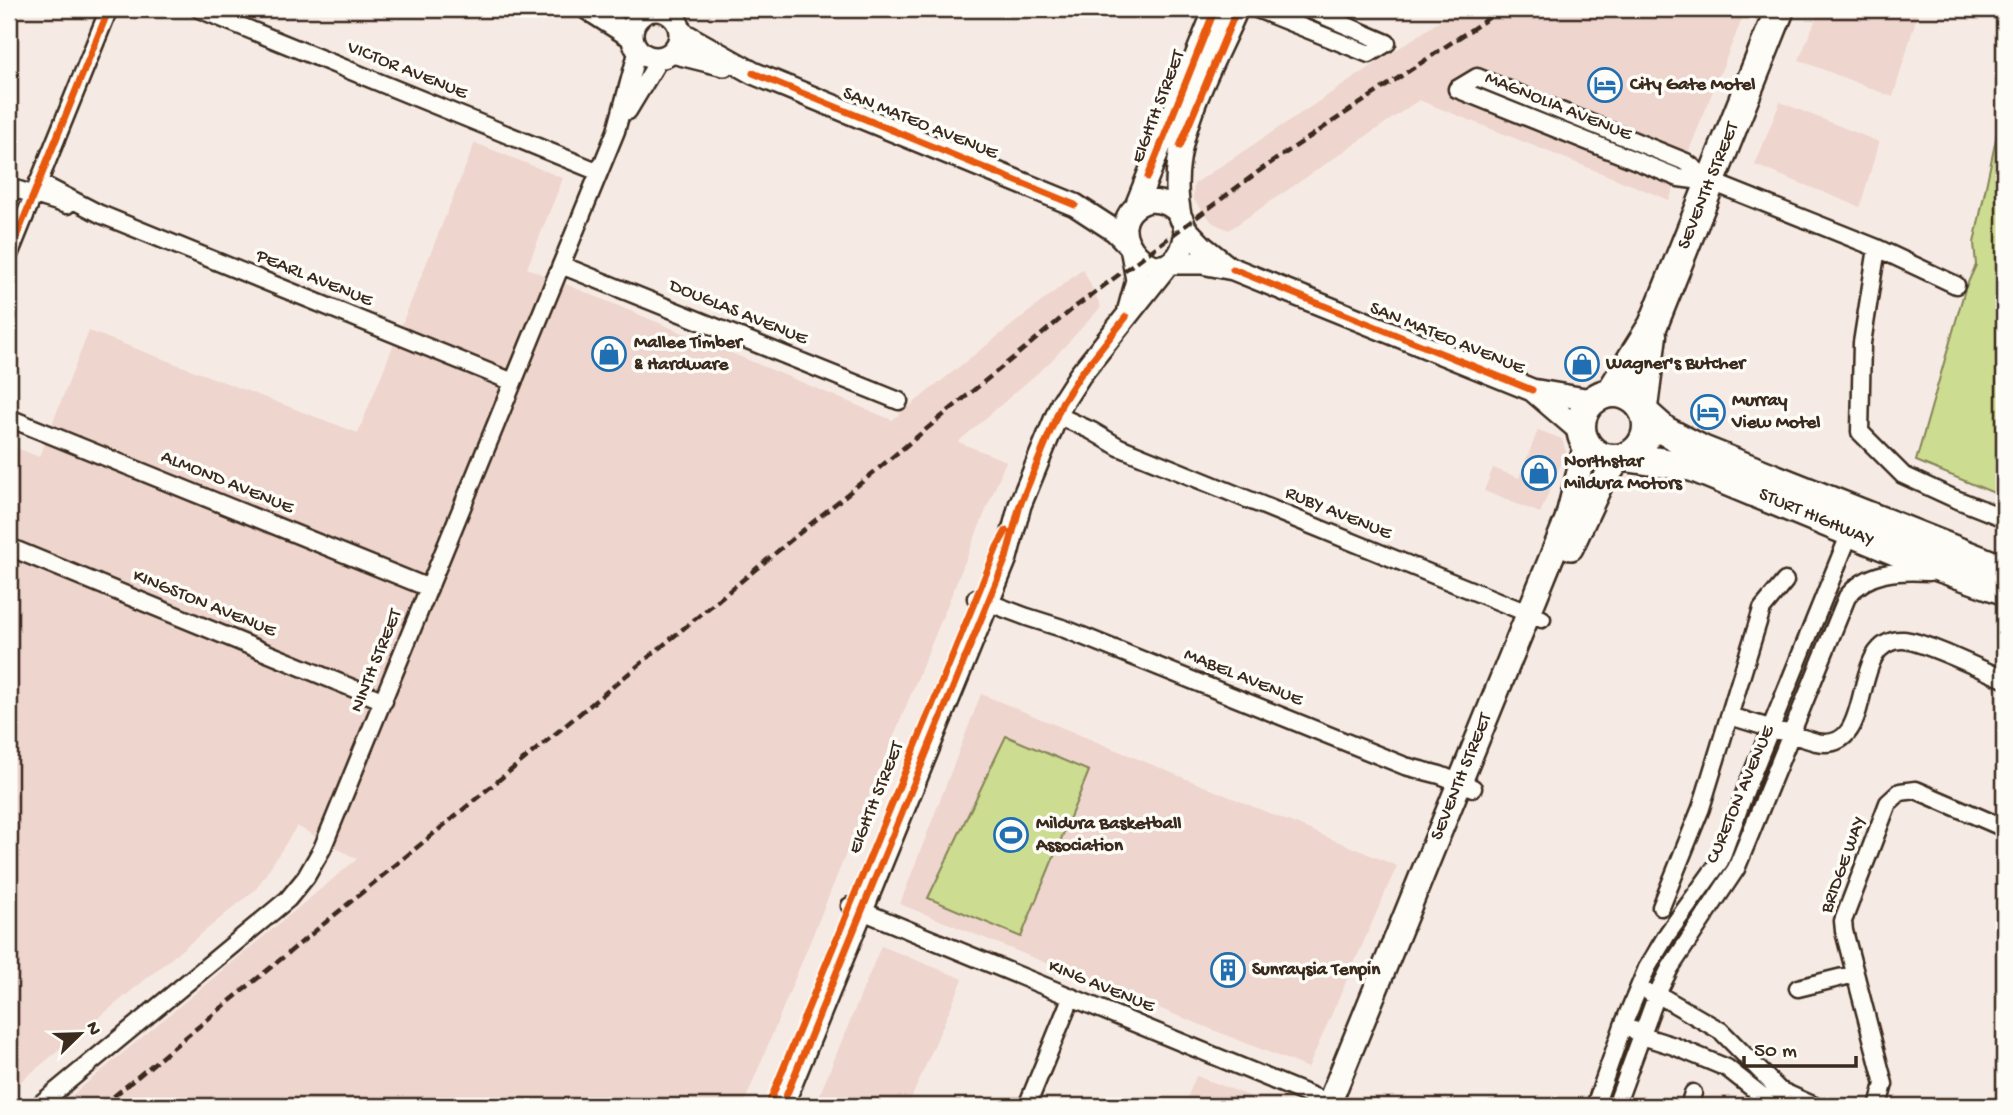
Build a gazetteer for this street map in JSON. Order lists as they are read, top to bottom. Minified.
{"streets":{"highway":["SEVENTH STREET","STURT HIGHWAY"],"street":["VICTOR AVENUE","EIGHTH STREET","MAGNOLIA AVENUE","SAN MATEO AVENUE","PEARL AVENUE","DOUGLAS AVENUE","ALMOND AVENUE","RUBY AVENUE","KINGSTON AVENUE","NINTH STREET","MABEL AVENUE","CURETON AVENUE","BRIDGE WAY","KING AVENUE"]},"crossings":[["VICTOR AVENUE","NINTH STREET"],["EIGHTH STREET","SAN MATEO AVENUE"],["EIGHTH STREET","RUBY AVENUE"],["EIGHTH STREET","MABEL AVENUE"],["EIGHTH STREET","KING AVENUE"],["MAGNOLIA AVENUE","SEVENTH STREET"],["SAN MATEO AVENUE","SEVENTH STREET"],["SAN MATEO AVENUE","STURT HIGHWAY"],["SAN MATEO AVENUE","NINTH STREET"],["SEVENTH STREET","RUBY AVENUE"],["SEVENTH STREET","STURT HIGHWAY"],["SEVENTH STREET","MABEL AVENUE"],["SEVENTH STREET","KING AVENUE"],["PEARL AVENUE","NINTH STREET"],["DOUGLAS AVENUE","NINTH STREET"],["ALMOND AVENUE","NINTH STREET"],["STURT HIGHWAY","CURETON AVENUE"],["KINGSTON AVENUE","NINTH STREET"]],"places":{"hotel":["City Gate Motel","Murray View Motel"],"shop":["Mallee Timber & Hardware","Wagner's Butcher","Northstar Mildura Motors"],"sports":["Mildura Basketball Association"],"building":["Sunraysia Tenpin"]},"scale_bar":"50 m","north":"top right"}
